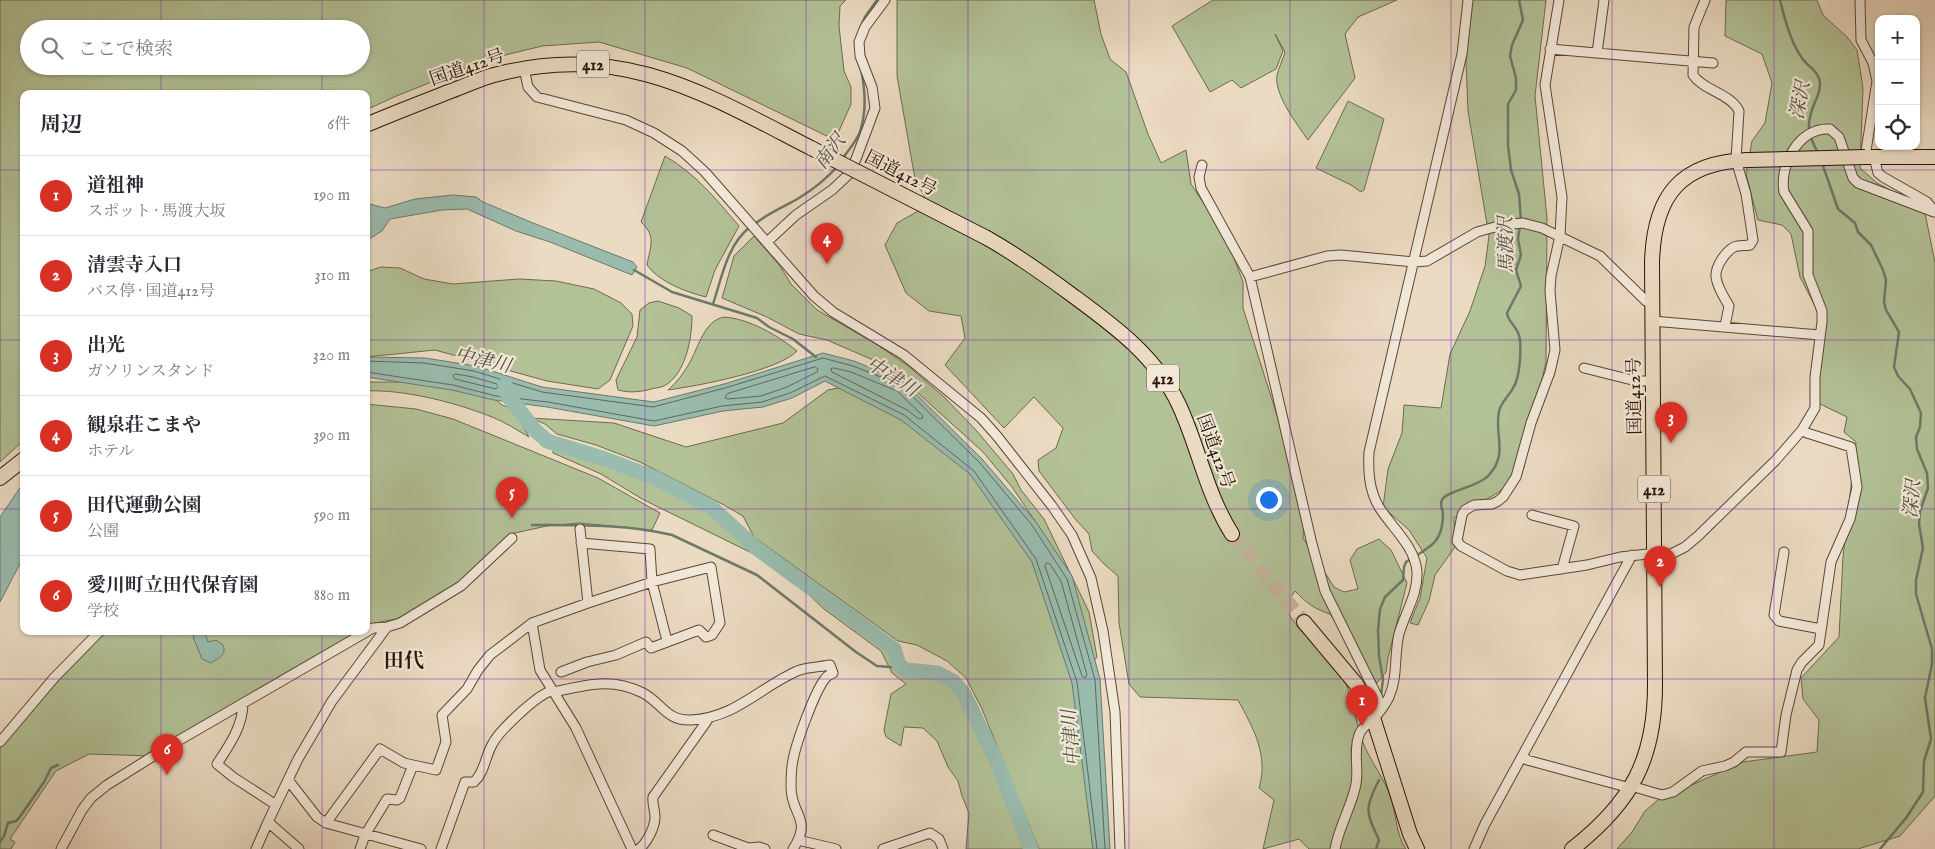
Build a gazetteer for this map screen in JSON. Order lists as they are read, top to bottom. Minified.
{"streets":{"highway":["412","国道412号"]},"districts":["田代"],"water":["深沢","南沢","馬渡沢","中津川"],"page":{"map_buttons":["+","−"],"search":"ここで検索","heading":["周辺","6件"],"list":[{"mark":"1","name":"道祖神","note":"スポット · 馬渡大坂","value":"190 m"},{"mark":"2","name":"清雲寺入口","note":"バス停 · 国道412号","value":"310 m"},{"mark":"3","name":"出光","note":"ガソリンスタンド","value":"320 m"},{"mark":"4","name":"観泉荘こまや","note":"ホテル","value":"390 m"},{"mark":"5","name":"田代運動公園","note":"公園","value":"590 m"},{"mark":"6","name":"愛川町立田代保育園","note":"学校","value":"880 m"}],"pins":["4","3","5","2","1","6"]}}
